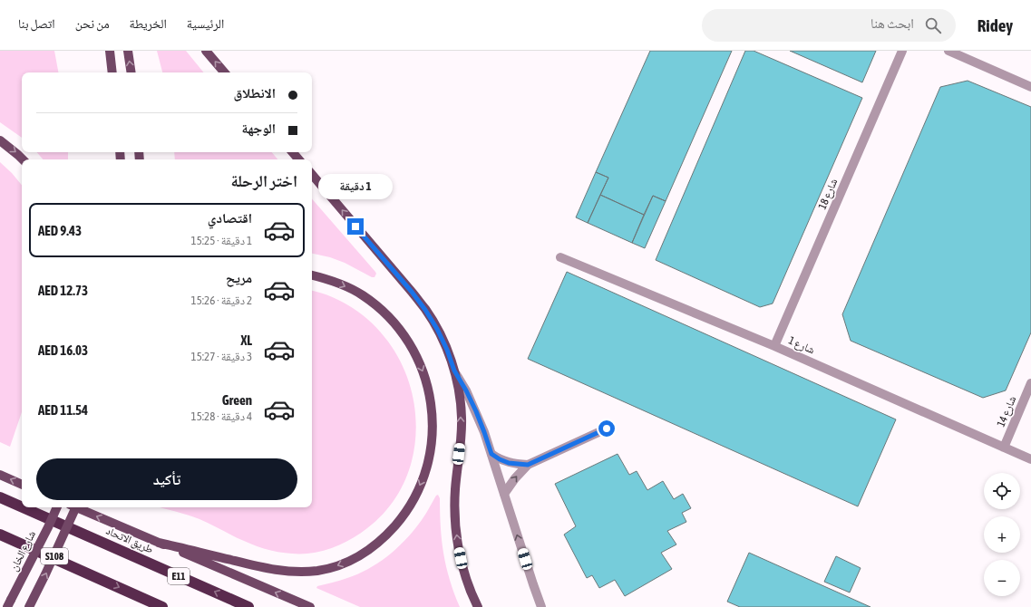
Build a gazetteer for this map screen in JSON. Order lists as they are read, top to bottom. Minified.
{"streets":{"highway":["طريق الاتحاد","E11"],"main road":["شارع الخان","S108"],"street":["شارع 18","شارع 1","شارع 14"]},"crossings":[["شارع 18","شارع 1"],["شارع 1","شارع 14"]],"page":{"header":"Ridey","search":"ابحث هنا","nav":["الرئيسية","الخريطة","من نحن","اتصل بنا"],"banner":["الانطلاق","الوجهة"],"heading":"اختر الرحلة","bubble":"1 دقيقة","list":[{"name":"اقتصادي","note":"1 دقيقة · 15:25","value":"AED 9.43"},{"name":"مريح","note":"2 دقيقة · 15:26","value":"AED 12.73"},{"name":"XL","note":"3 دقيقة · 15:27","value":"AED 16.03"},{"name":"Green","note":"4 دقيقة · 15:28","value":"AED 11.54"}],"buttons":"تأكيد","map_buttons":["+","−"]}}
